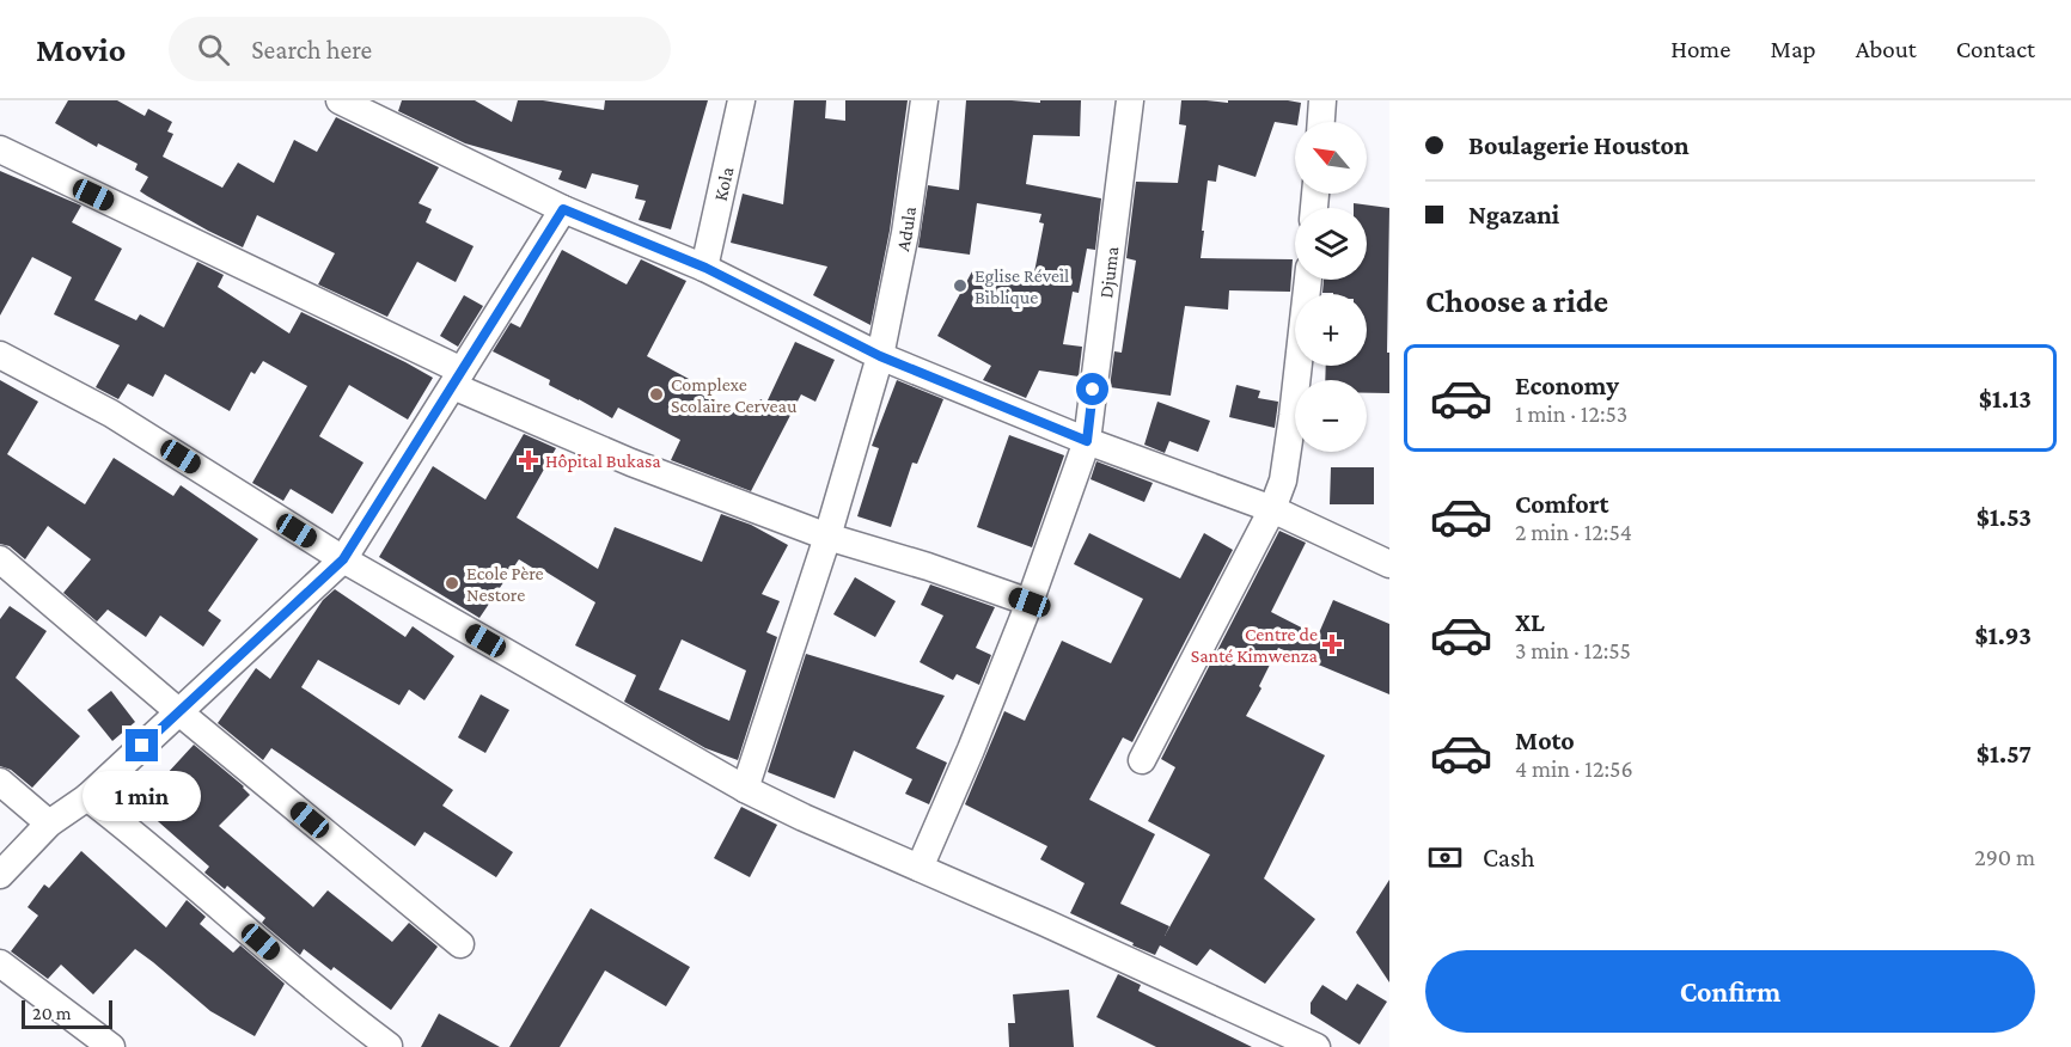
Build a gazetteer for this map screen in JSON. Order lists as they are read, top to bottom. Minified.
{"streets":{"street":["Kola","Adula","Djuma"]},"places":{"other":["Eglise Réveil Biblique","Complexe Scolaire Cerveau","Ecole Père Nestore"],"health":["Hôpital Bukasa","Centre de Santé Kimwenza"]},"scale_bar":"20 m","north":"top left","page":{"header":"Movio","search":"Search here","nav":["Home","Map","About","Contact"],"banner":["Boulagerie Houston","Ngazani"],"map_buttons":["+","−"],"heading":"Choose a ride","list":[{"name":"Economy","note":"1 min · 12:53","value":"$1.13"},{"name":"Comfort","note":"2 min · 12:54","value":"$1.53"},{"name":"XL","note":"3 min · 12:55","value":"$1.93"},{"name":"Moto","note":"4 min · 12:56","value":"$1.57"}],"bubble":"1 min","pay":["Cash","290 m"],"buttons":"Confirm","scale":"20 m"}}
